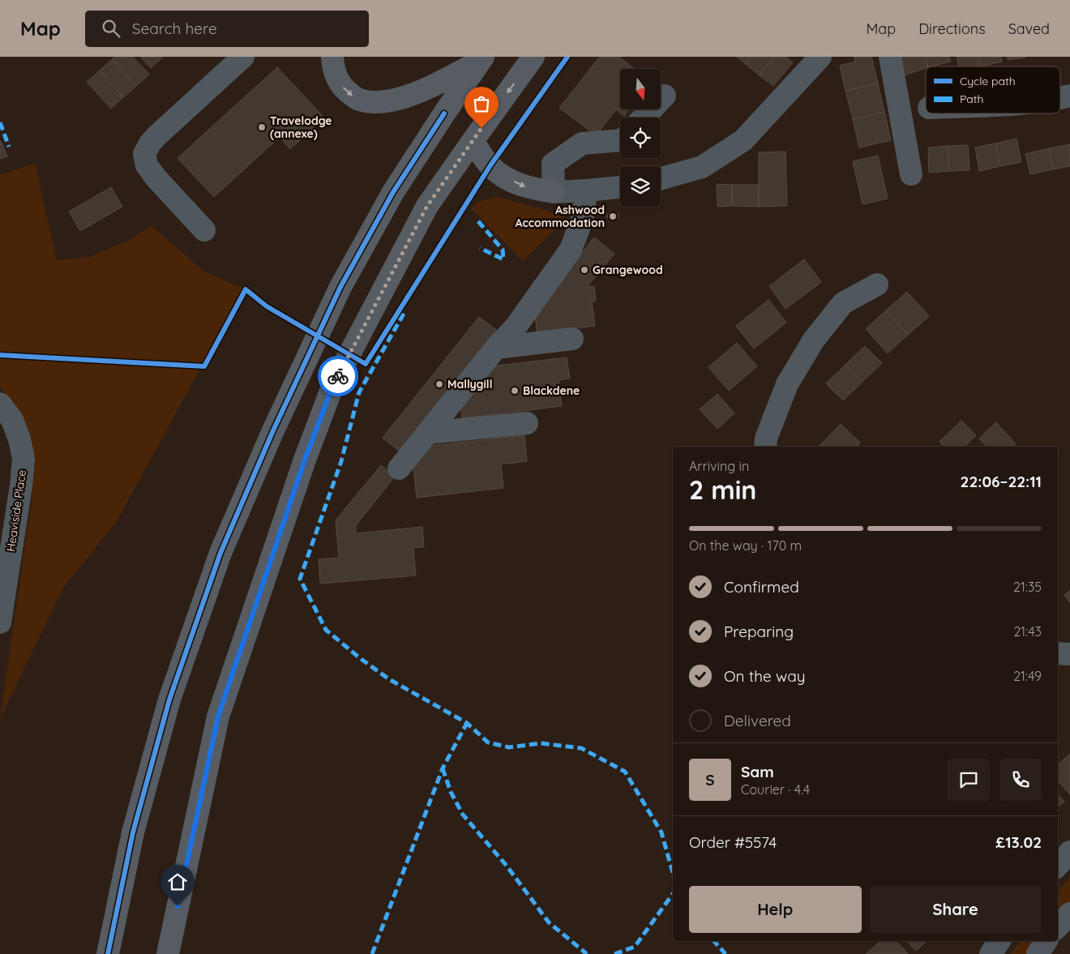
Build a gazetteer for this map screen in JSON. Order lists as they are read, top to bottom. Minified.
{"streets":{"street":["Heaviside Place"]},"places":["Travelodge (annexe)","Ashwood Accommodation","Grangewood","Mallygill","Blackdene"],"legend":["Cycle path","Path"],"north":"bottom","page":{"header":"Map","search":"Search here","nav":["Map","Directions","Saved"],"heading":["2 min","Arriving in","22:06–22:11"],"panel":["Sam","Courier · 4.4","Order #5574","£13.02"],"bar":"On the way · 170 m","list":[["Confirmed","21:35"],["Preparing","21:43"],["On the way","21:49"],"Delivered"],"round":"S","buttons":["Help","Share"]}}
